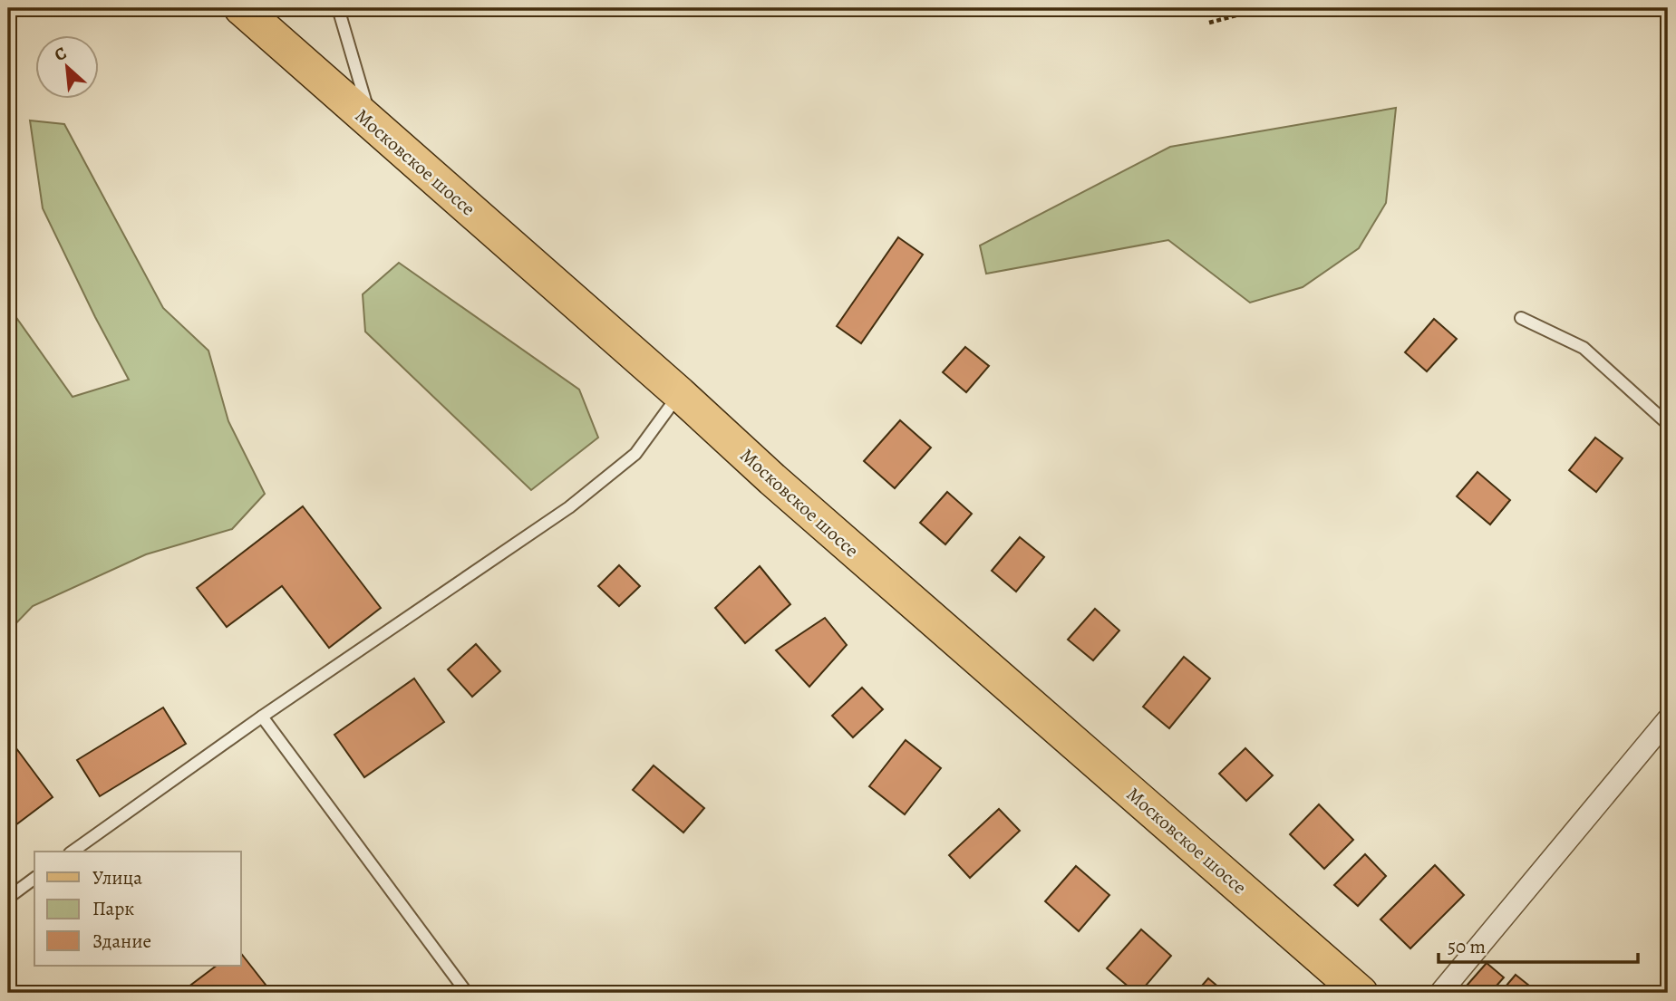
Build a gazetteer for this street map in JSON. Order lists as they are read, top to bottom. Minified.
{"streets":{"main road":["Московское шоссе"]},"legend":["Улица","Парк","Здание"],"scale_bar":"50 m","north":"top left"}
